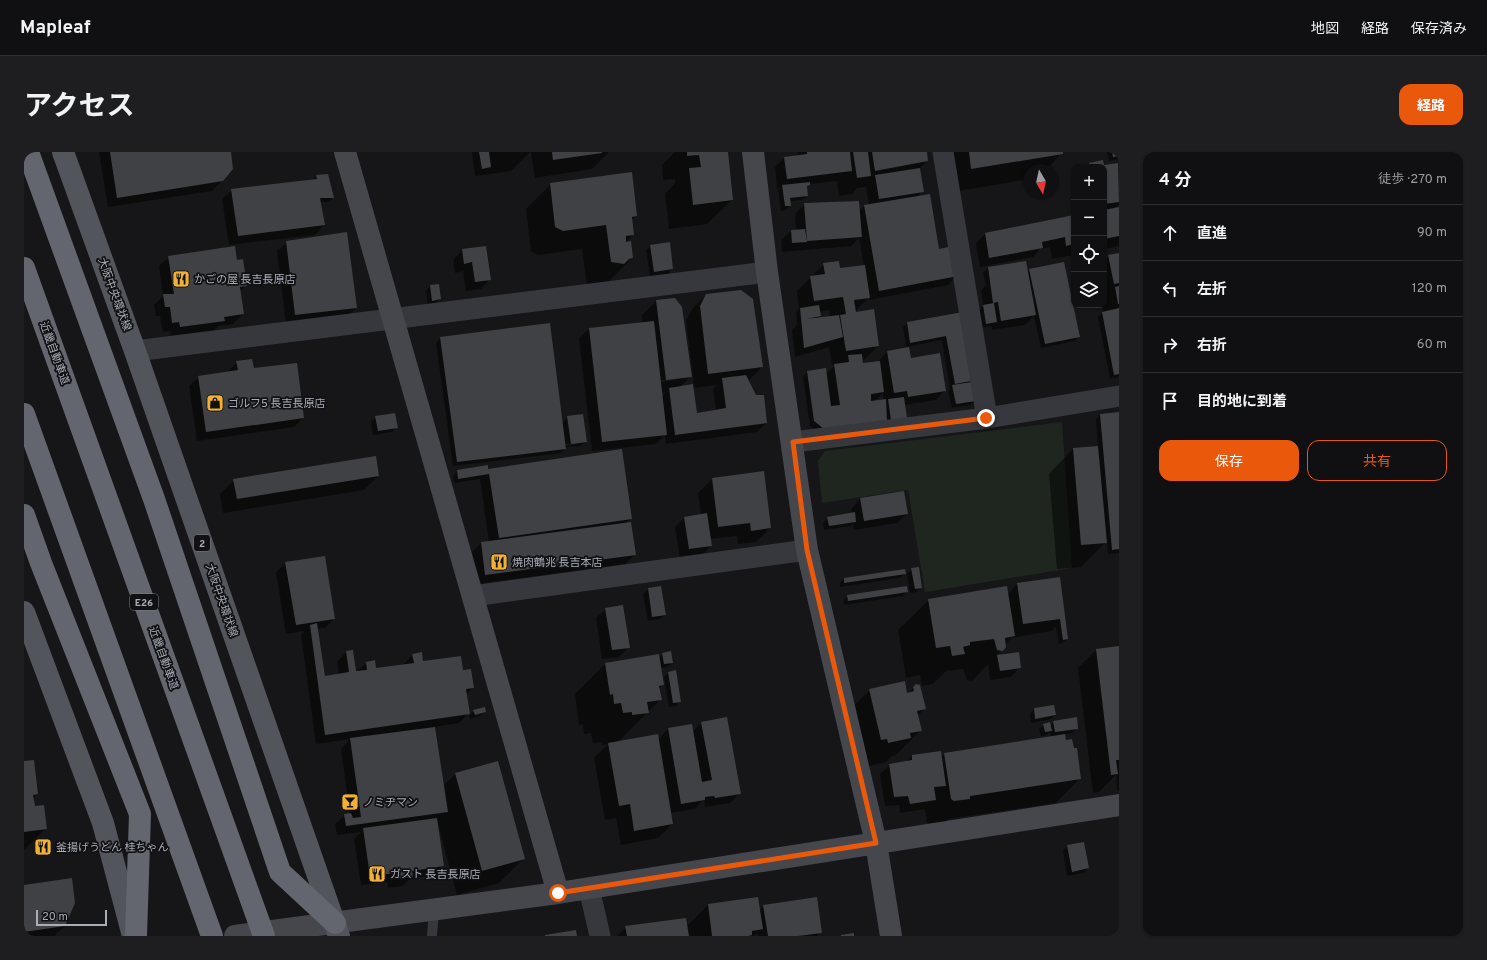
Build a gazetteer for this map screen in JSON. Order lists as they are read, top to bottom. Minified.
{"streets":{"highway":["近畿自動車道","E26"],"main road":["大阪中央環状線","2"]},"places":{"restaurant":["かごの屋 長吉長原店","焼肉鶴兆 長吉本店","釜揚げうどん 桂ちゃん","ガスト 長吉長原店"],"shop":["ゴルフ5 長吉長原店"],"bar":["ノミヂマン"]},"scale_bar":"20 m","north":"bottom","page":{"header":"Mapleaf","nav":["地図","経路","保存済み"],"title":"アクセス","buttons":["経路",["保存","共有"]],"heading":["4 分","徒歩 · 270 m"],"map_buttons":["+","−"],"list":[["直進","90 m"],["左折","120 m"],["右折","60 m"],"目的地に到着"],"scale":"20 m"}}
